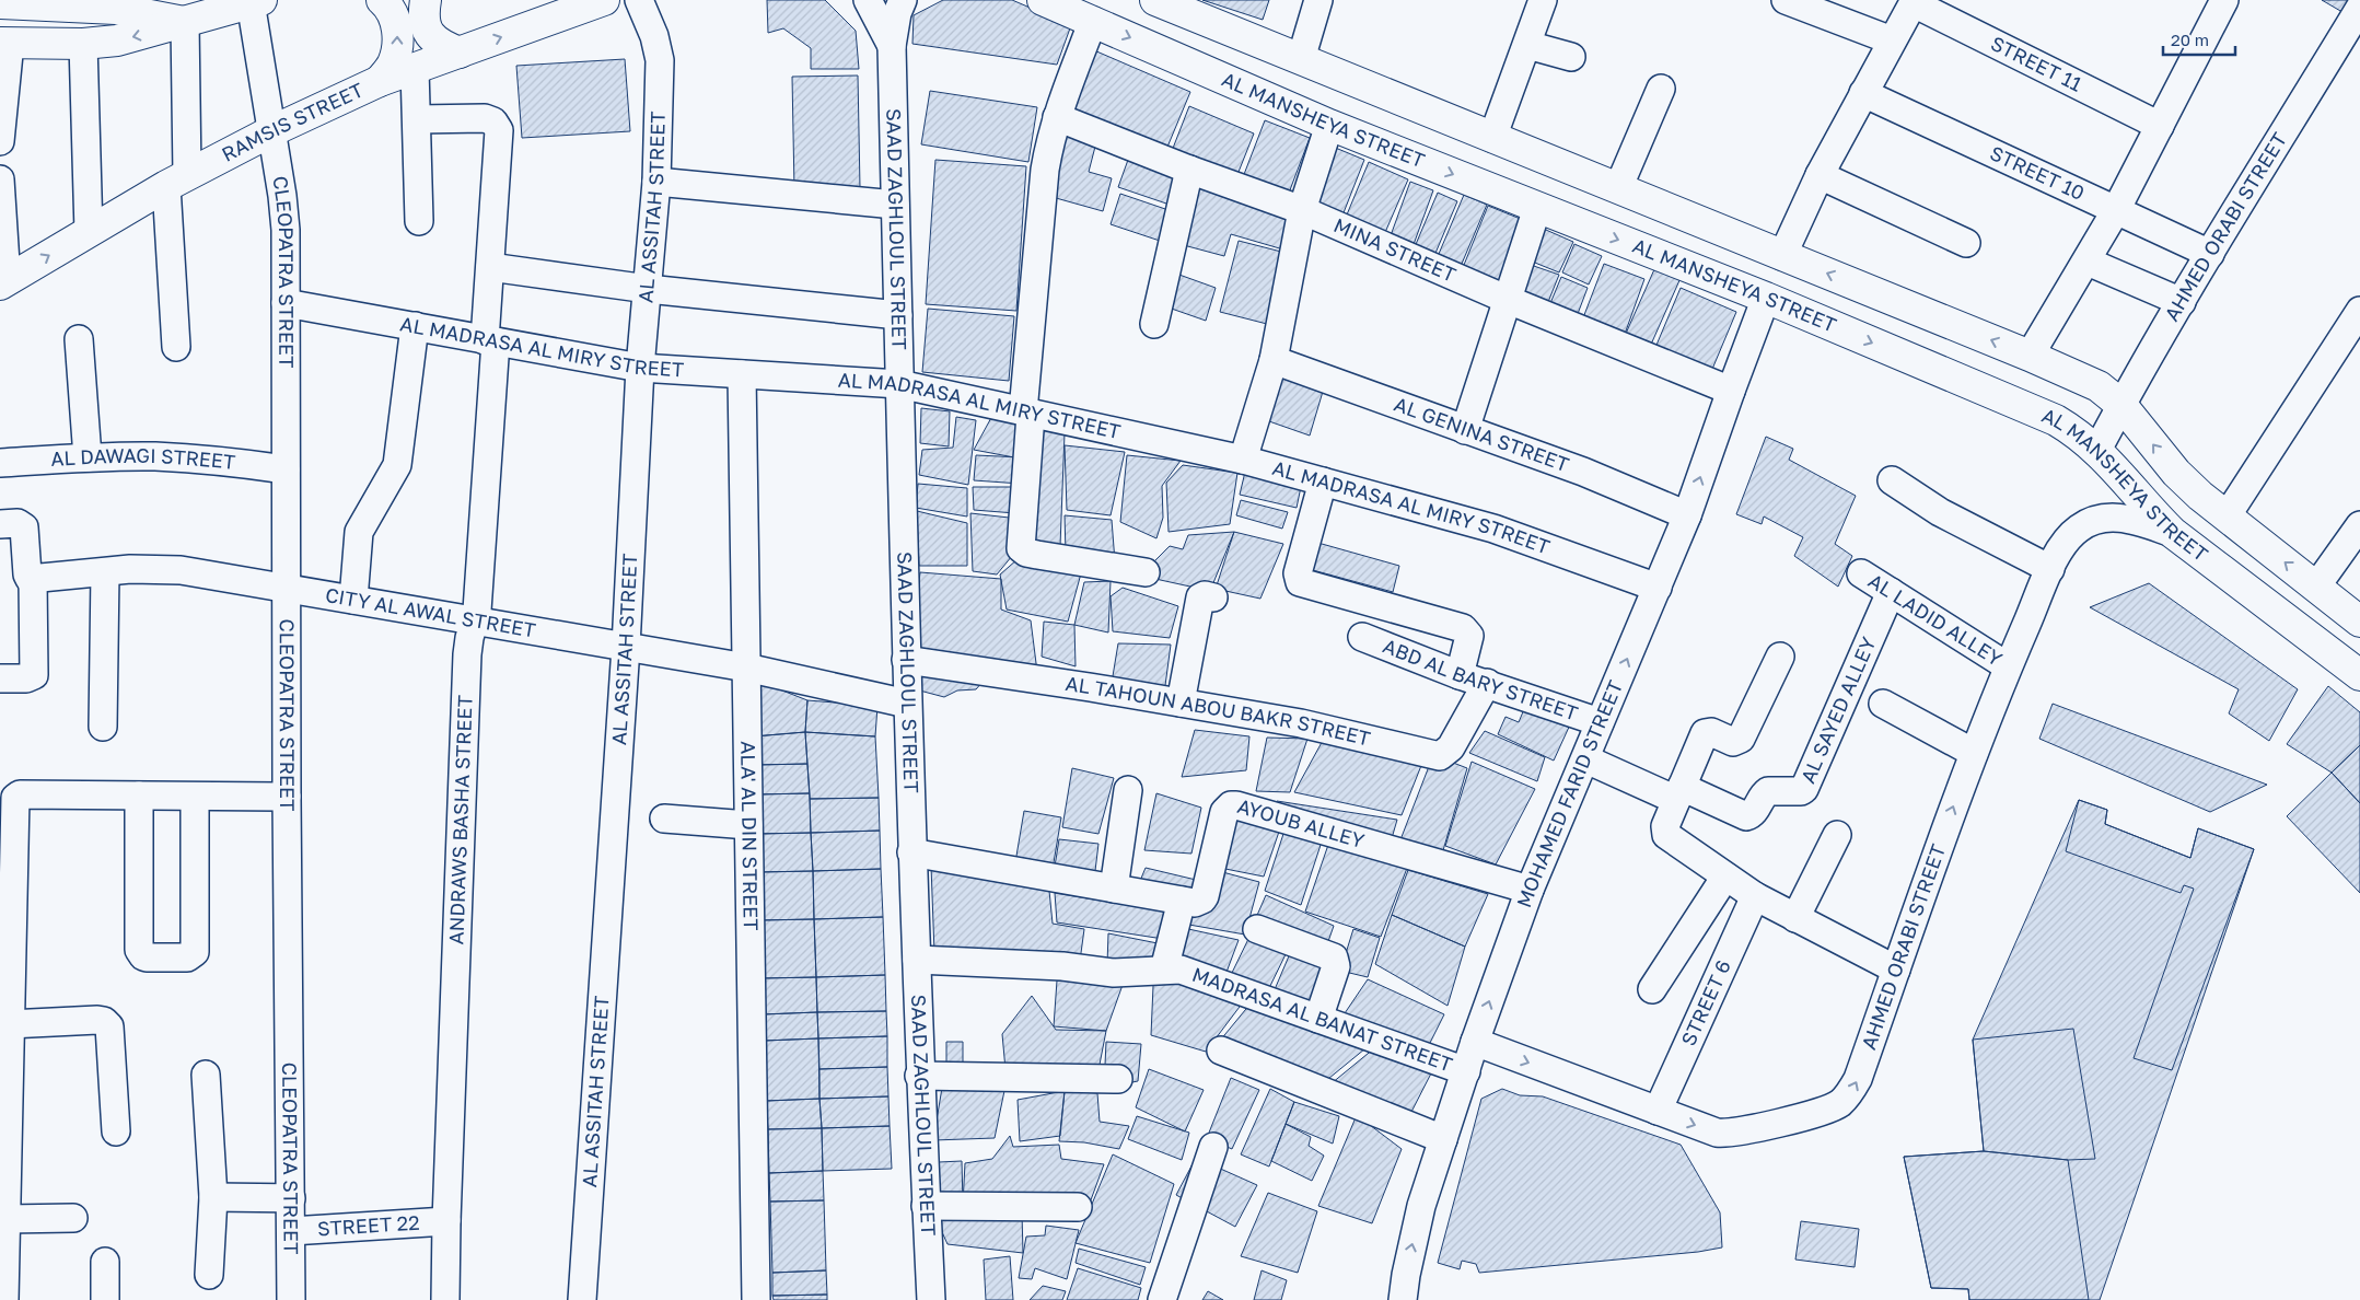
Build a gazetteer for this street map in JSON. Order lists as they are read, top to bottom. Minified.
{"streets":{"main road":["AL MANSHEYA STREET","RAMSIS STREET"],"street":["STREET 11","STREET 10","AL ASSITAH STREET","AHMED ORABI STREET","SAAD ZAGHLOUL STREET","MINA STREET","CLEOPATRA STREET","AL MADRASA AL MIRY STREET","AL GENINA STREET","AL DAWAGI STREET","CITY AL AWAL STREET","AL LADID ALLEY","ABD AL BARY STREET","AL SAYED ALLEY","AL TAHOUN ABOU BAKR STREET","MOHAMED FARID STREET","ANDRAWS BASHA STREET","AYOUB ALLEY","ALA' AL DIN STREET","STREET 6","MADRASA AL BANAT STREET","STREET 22"]},"crossings":[["AL MANSHEYA STREET","AHMED ORABI STREET"],["AL MANSHEYA STREET","MOHAMED FARID STREET"],["RAMSIS STREET","CLEOPATRA STREET"],["STREET 10","AHMED ORABI STREET"],["AL ASSITAH STREET","AL MADRASA AL MIRY STREET"],["AL ASSITAH STREET","CITY AL AWAL STREET"],["AHMED ORABI STREET","AL LADID ALLEY"],["AHMED ORABI STREET","MOHAMED FARID STREET"],["AHMED ORABI STREET","STREET 6"],["SAAD ZAGHLOUL STREET","AL MADRASA AL MIRY STREET"],["SAAD ZAGHLOUL STREET","CITY AL AWAL STREET"],["SAAD ZAGHLOUL STREET","AL TAHOUN ABOU BAKR STREET"],["SAAD ZAGHLOUL STREET","AYOUB ALLEY"],["SAAD ZAGHLOUL STREET","MADRASA AL BANAT STREET"],["MINA STREET","MOHAMED FARID STREET"],["CLEOPATRA STREET","AL MADRASA AL MIRY STREET"],["CLEOPATRA STREET","AL DAWAGI STREET"],["CLEOPATRA STREET","CITY AL AWAL STREET"],["CLEOPATRA STREET","STREET 22"],["AL MADRASA AL MIRY STREET","MOHAMED FARID STREET"],["AL MADRASA AL MIRY STREET","ANDRAWS BASHA STREET"],["AL MADRASA AL MIRY STREET","ALA' AL DIN STREET"],["AL GENINA STREET","MOHAMED FARID STREET"],["CITY AL AWAL STREET","ANDRAWS BASHA STREET"],["CITY AL AWAL STREET","ALA' AL DIN STREET"],["AL LADID ALLEY","AL SAYED ALLEY"],["ABD AL BARY STREET","AL TAHOUN ABOU BAKR STREET"],["ABD AL BARY STREET","MOHAMED FARID STREET"],["MOHAMED FARID STREET","AYOUB ALLEY"],["MOHAMED FARID STREET","MADRASA AL BANAT STREET"],["ANDRAWS BASHA STREET","STREET 22"]],"one_way":["RAMSIS STREET"],"scale_bar":"20 m"}
